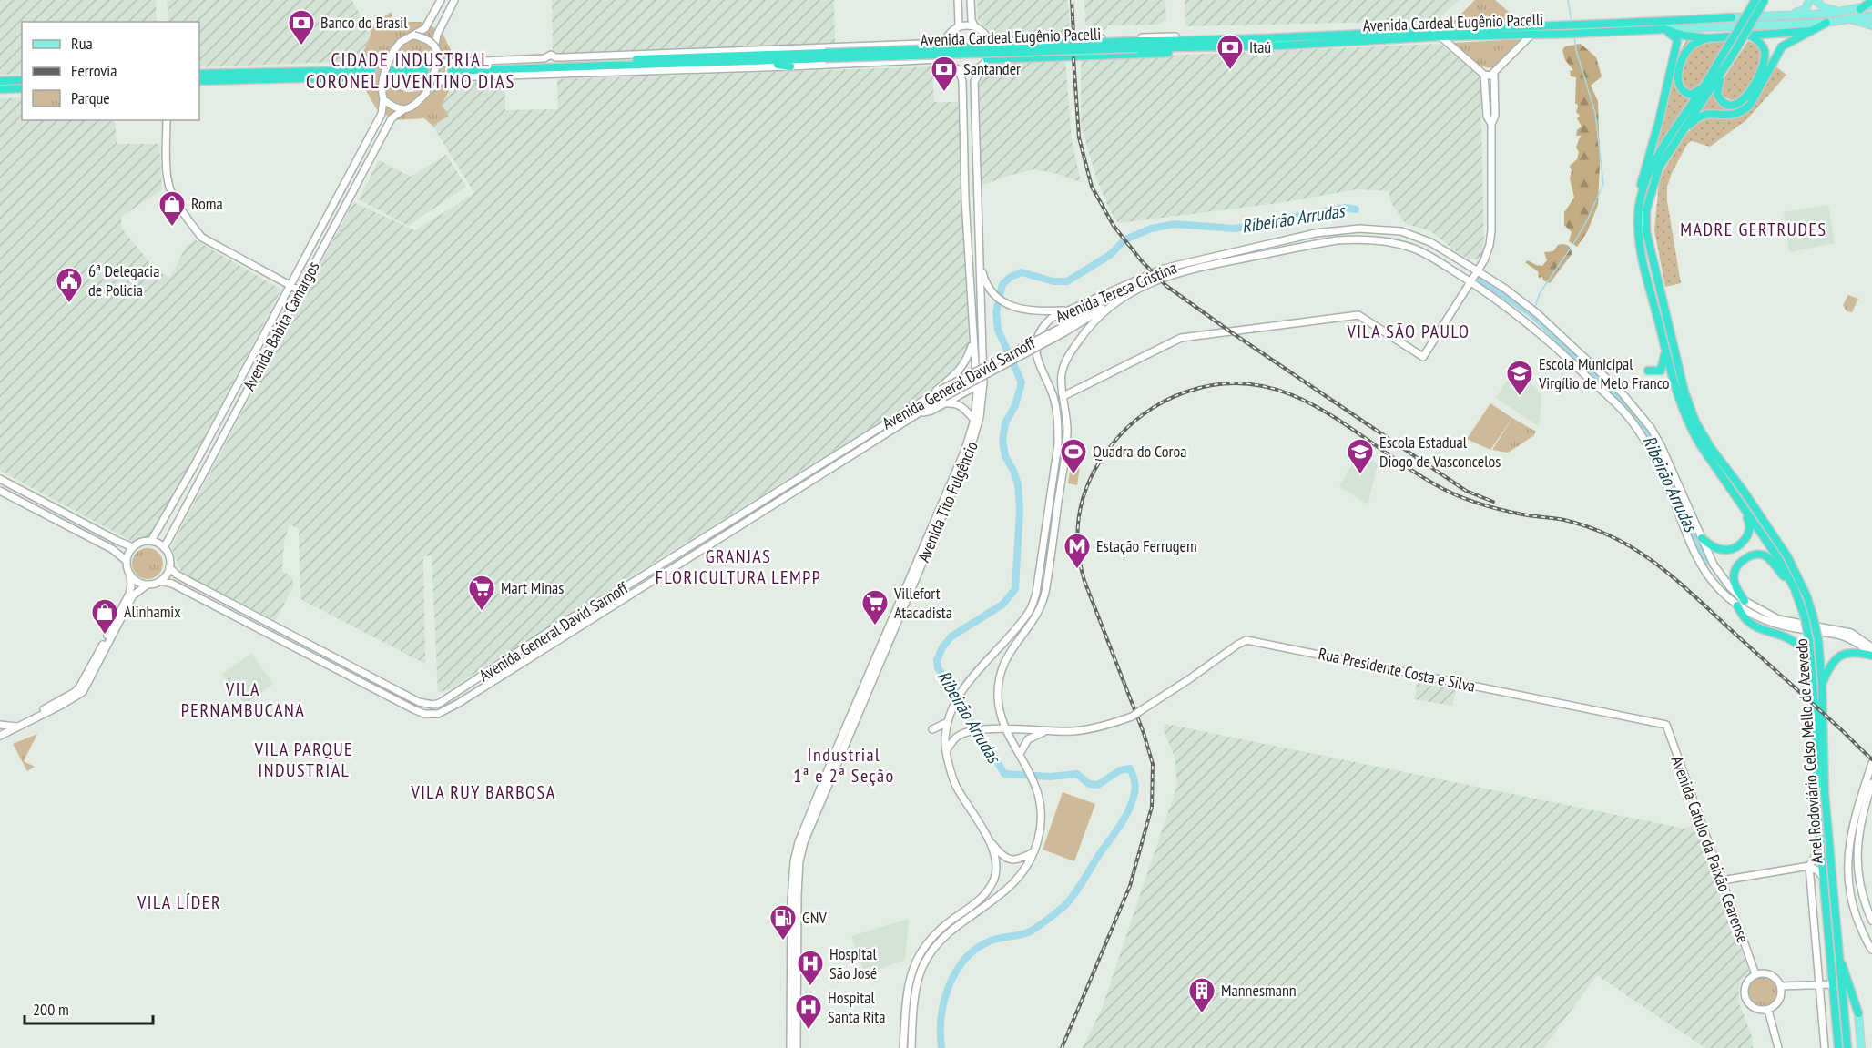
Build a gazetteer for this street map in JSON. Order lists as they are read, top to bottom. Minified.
{"streets":{"highway":["Avenida Cardeal Eugênio Pacelli","Anel Rodoviário Celso Mello de Azevedo"],"main road":["Avenida Teresa Cristina","Avenida Babita Camargos","Avenida General David Sarnoff","Avenida Tito Fulgêncio","Rua Presidente Costa e Silva","Avenida Catulo da Paixão Cearense"]},"crossings":[["Avenida Cardeal Eugênio Pacelli","Avenida Babita Camargos"],["Avenida Cardeal Eugênio Pacelli","Avenida General David Sarnoff"],["Avenida Teresa Cristina","Avenida General David Sarnoff"],["Avenida Teresa Cristina","Rua Presidente Costa e Silva"],["Avenida General David Sarnoff","Avenida Tito Fulgêncio"],["Rua Presidente Costa e Silva","Avenida Catulo da Paixão Cearense"]],"districts":["CIDADE INDUSTRIAL CORONEL JUVENTINO DIAS","MADRE GERTRUDES","VILA SÃO PAULO","GRANJAS FLORICULTURA LEMPP","VILA PERNAMBUCANA","VILA PARQUE INDUSTRIAL","Industrial 1ª e 2ª Seção","VILA RUY BARBOSA","VILA LÍDER"],"water":["Ribeirão Arrudas"],"places":{"bank":["Banco do Brasil","Itaú","Santander"],"shop":["Roma","Alinhamix"],"public building":["6ª Delegacia de Policia"],"school or university":["Escola Municipal Virgílio de Melo Franco","Escola Estadual Diogo de Vasconcelos"],"sports":["Quadra do Coroa"],"metro station":["Estação Ferrugem"],"supermarket":["Mart Minas","Villefort Atacadista"],"fuel station":["GNV"],"hospital":["Hospital São José","Hospital Santa Rita"],"building":["Mannesmann"]},"legend":["Rua","Ferrovia","Parque"],"scale_bar":"200 m"}
